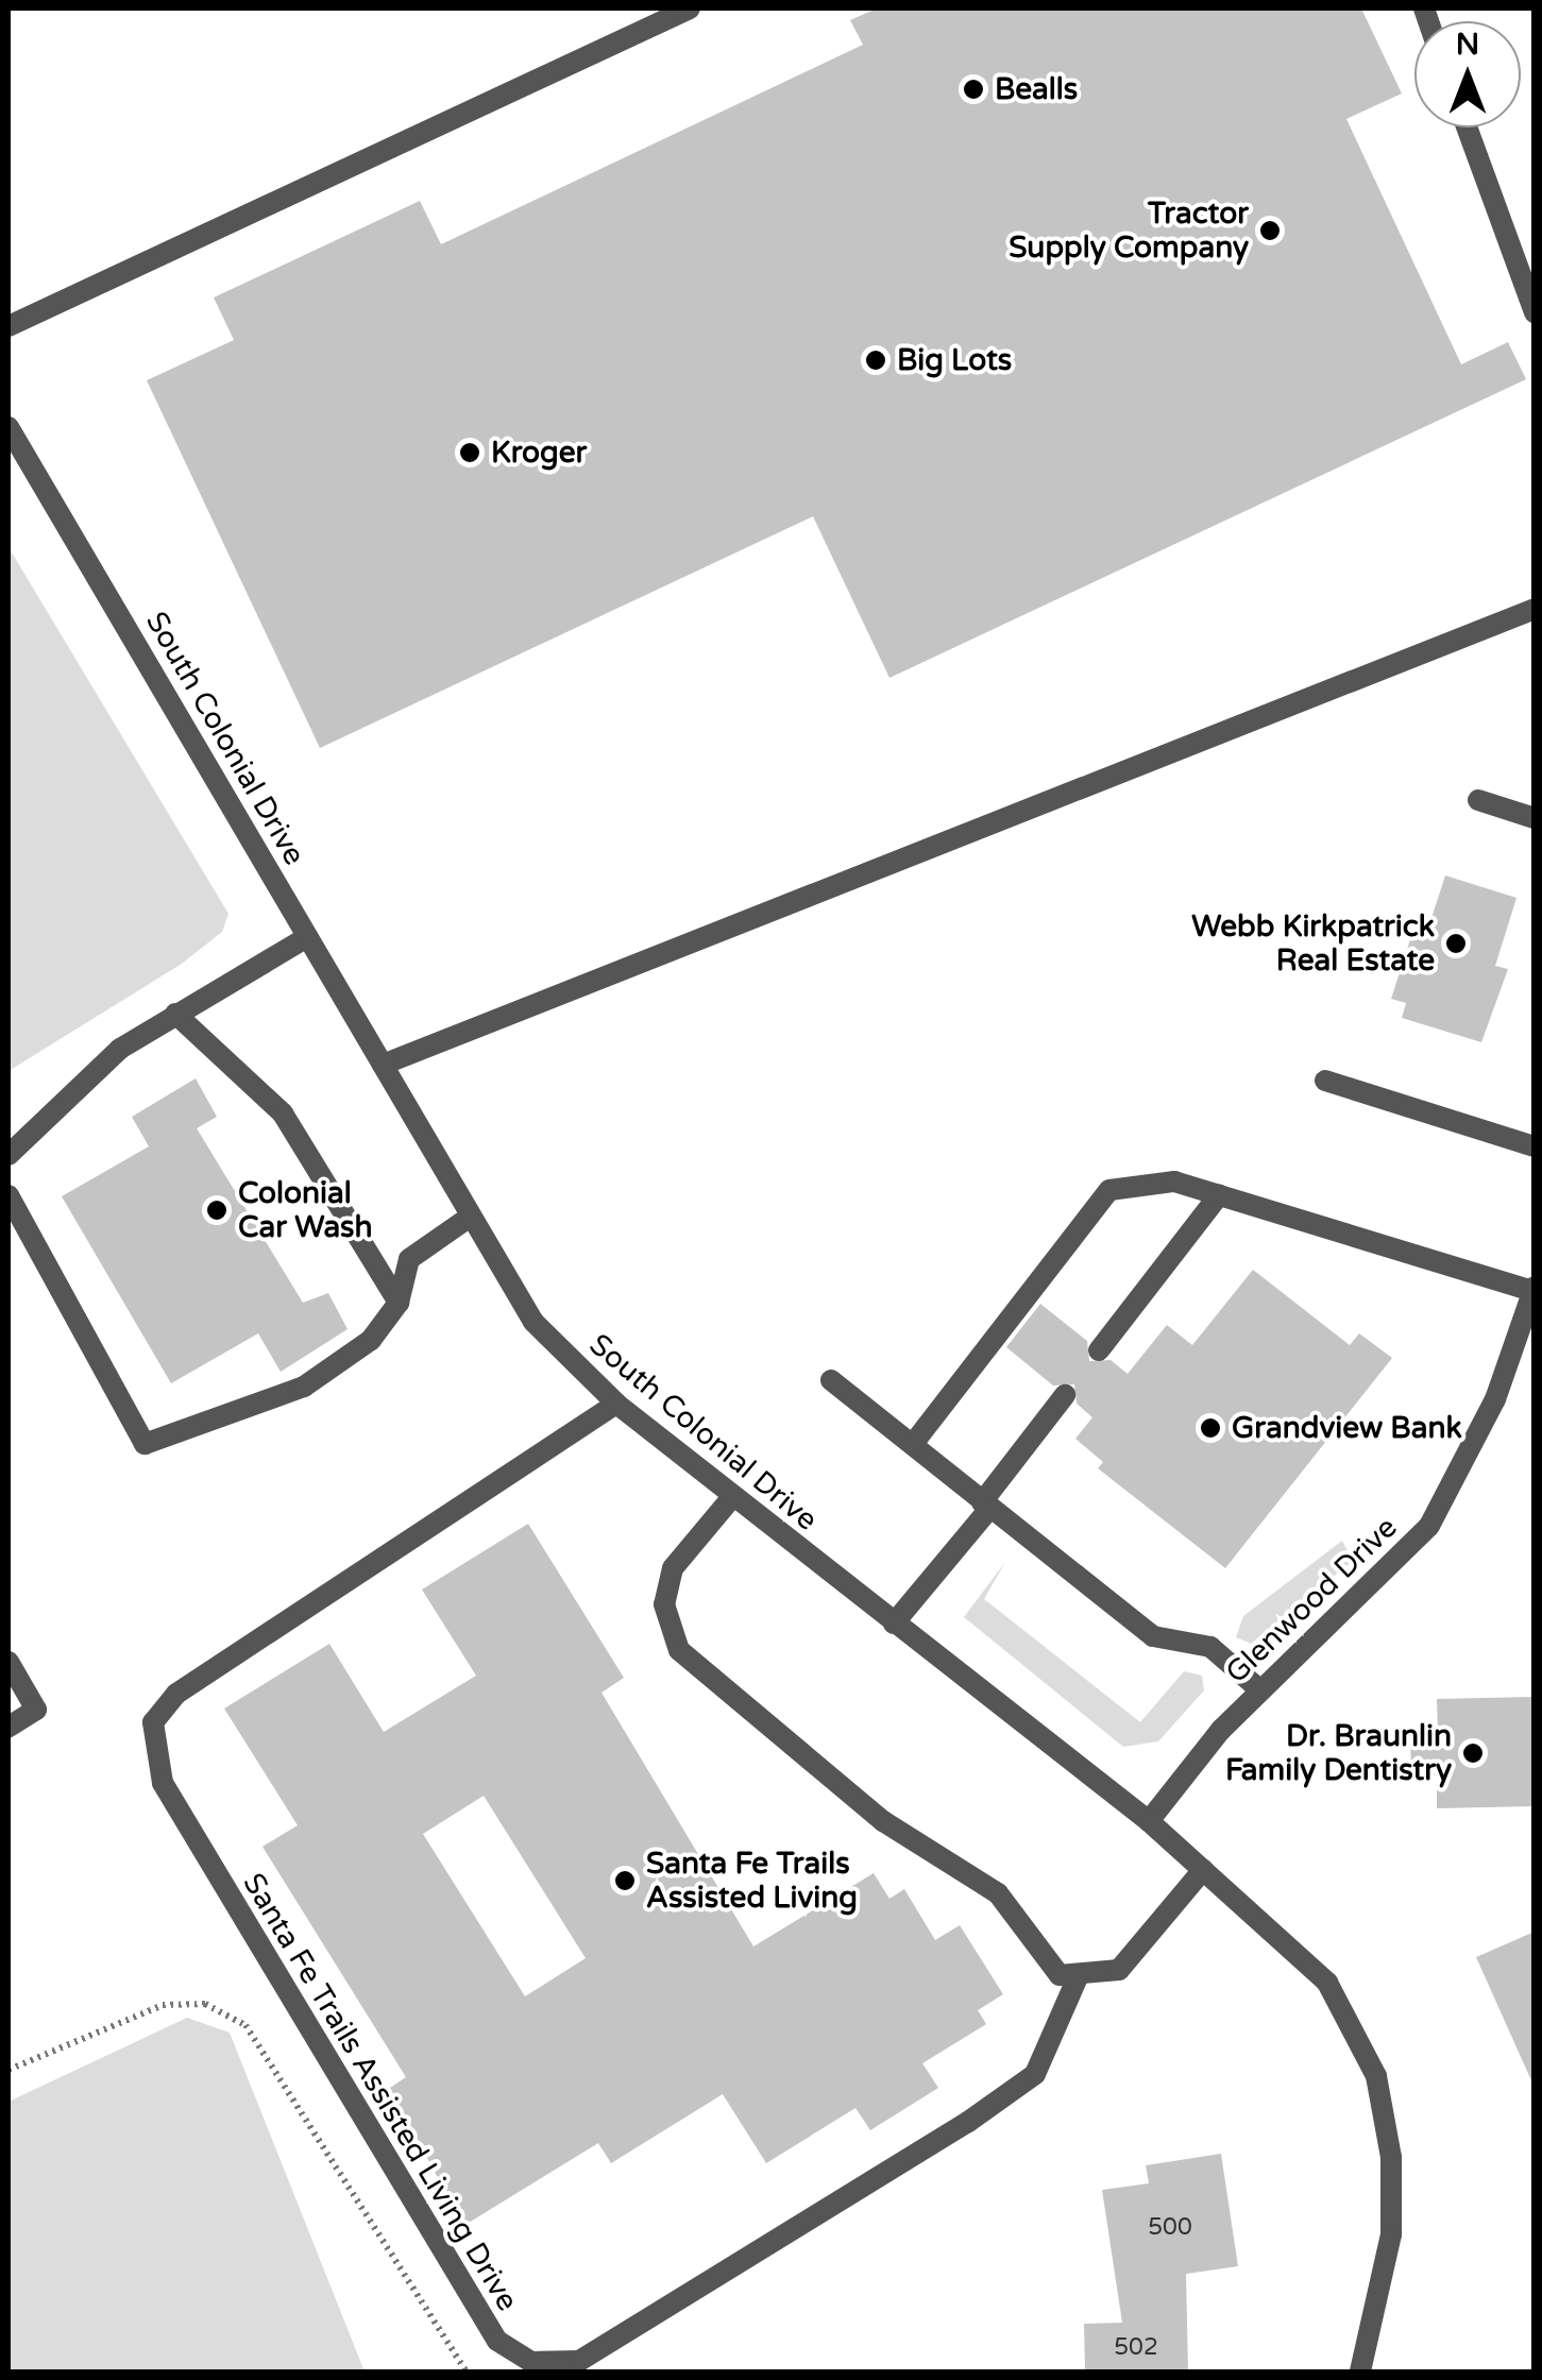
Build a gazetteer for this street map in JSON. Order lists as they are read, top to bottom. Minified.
{"streets":{"street":["South Colonial Drive","Glenwood Drive","Santa Fe Trails Assisted Living Drive"]},"crossings":[["South Colonial Drive","Glenwood Drive"],["South Colonial Drive","Santa Fe Trails Assisted Living Drive"]],"places":["Bealls","Tractor Supply Company","Big Lots","Kroger","Webb Kirkpatrick Real Estate","Colonial Car Wash","Grandview Bank","Dr. Braunlin Family Dentistry","Santa Fe Trails Assisted Living"],"house_numbers":["500","502"],"north":"top"}
